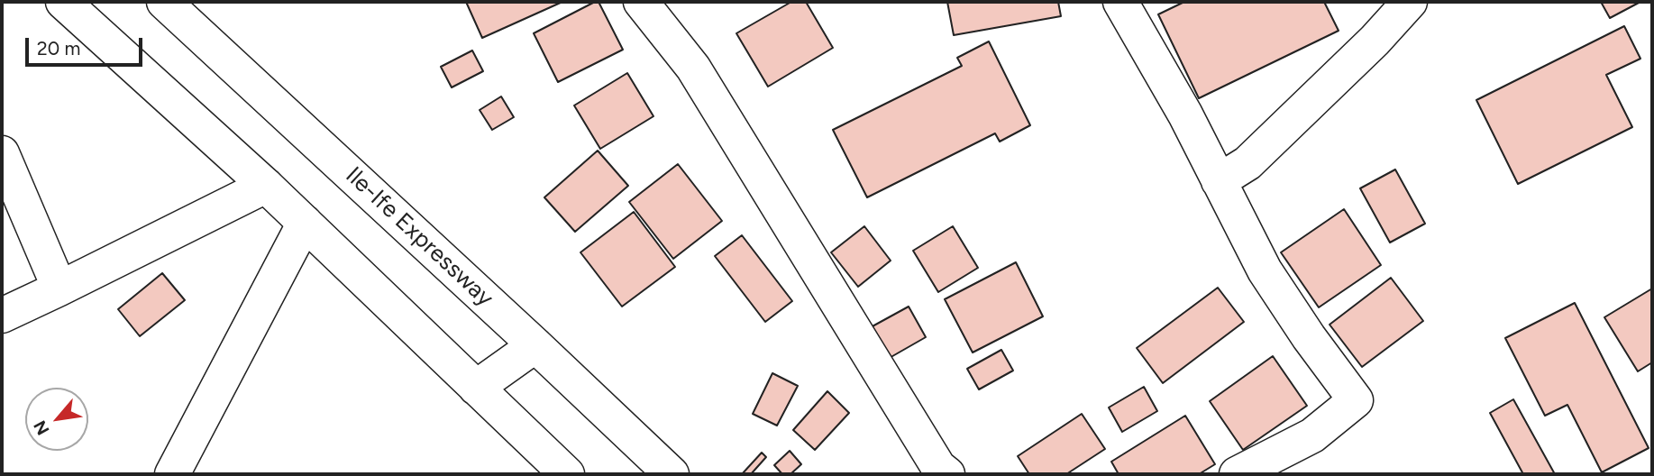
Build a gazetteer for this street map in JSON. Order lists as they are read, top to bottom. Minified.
{"streets":{"street":["Ile-Ife Expressway"]},"scale_bar":"20 m","north":"bottom left"}
